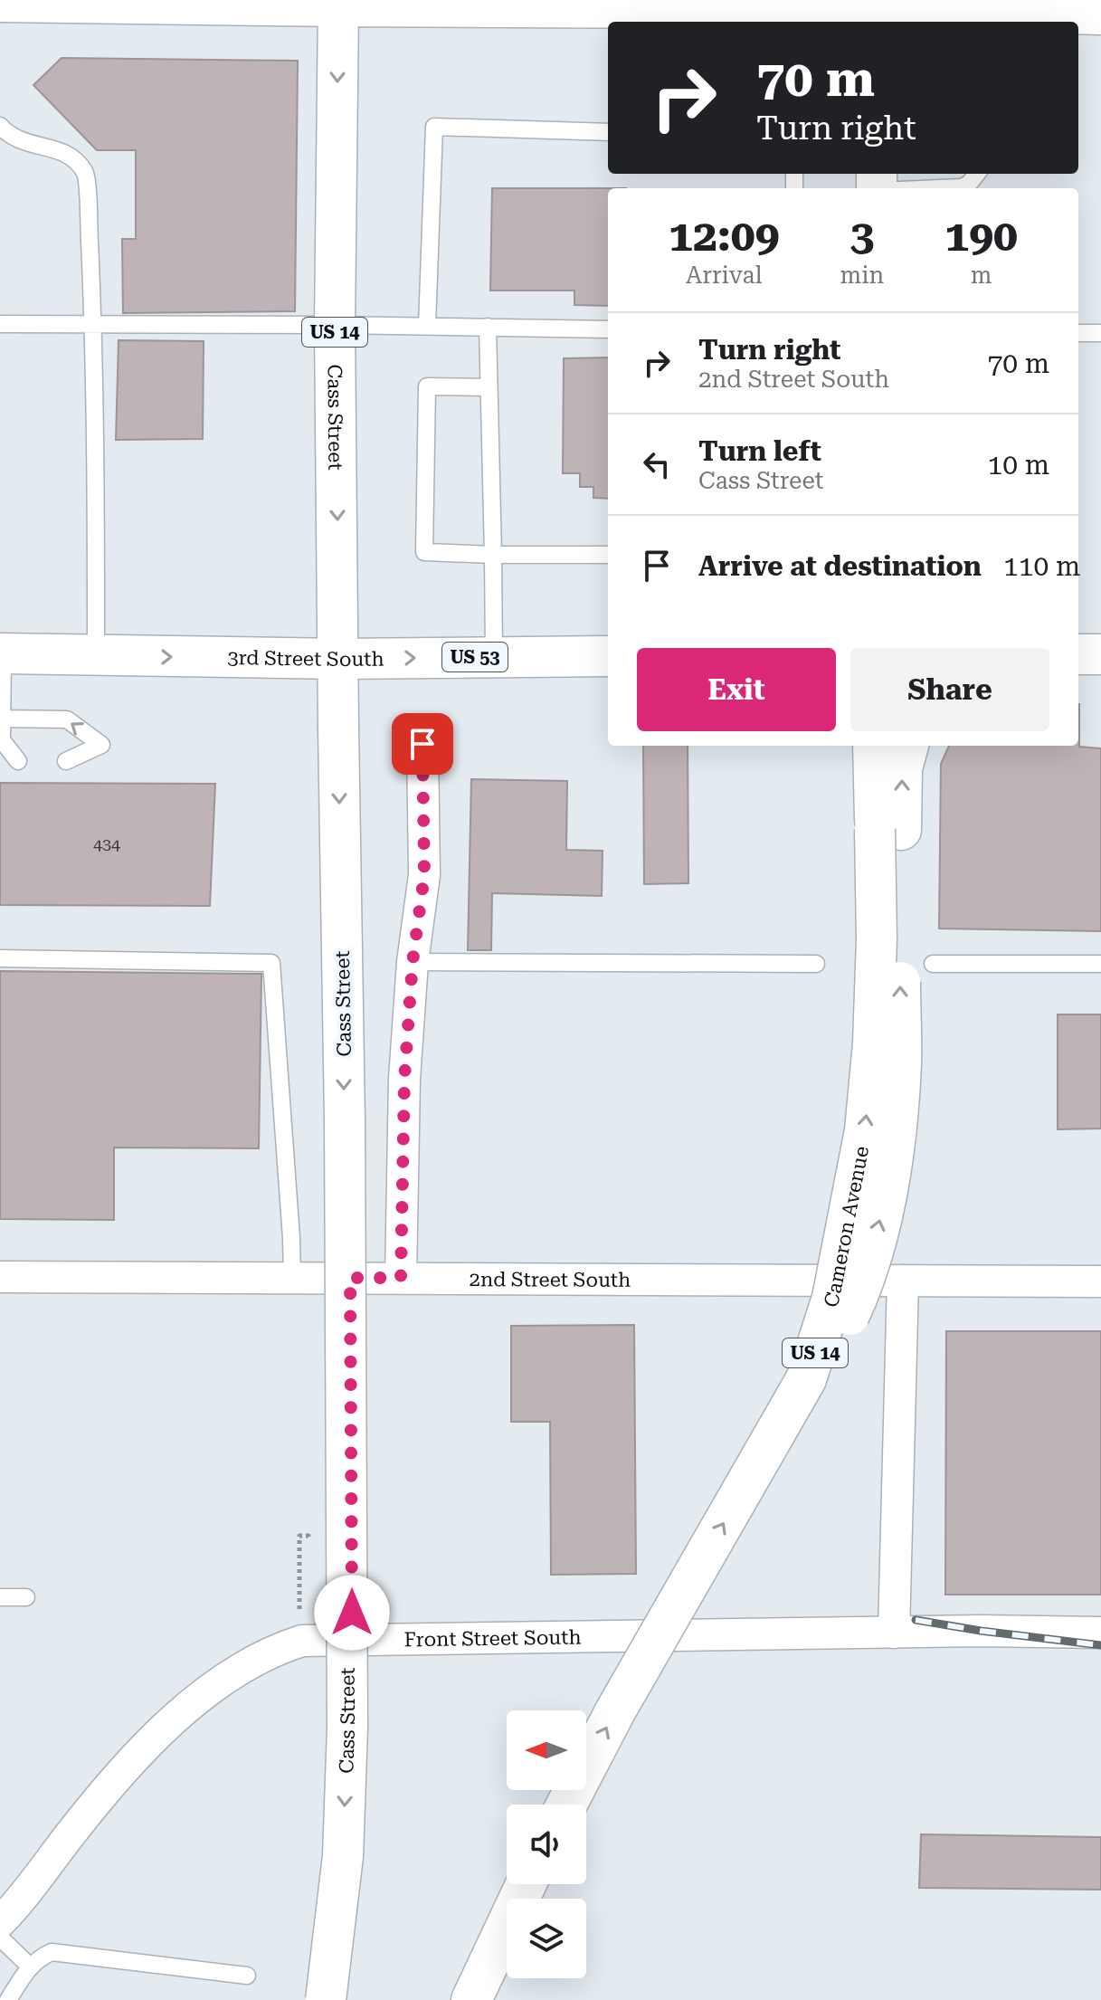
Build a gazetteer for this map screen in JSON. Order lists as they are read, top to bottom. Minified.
{"streets":{"main road":["US 14","Cass Street","US 53","3rd Street South","Cameron Avenue"],"street":["2nd Street South","Front Street South"]},"crossings":[["Cass Street","3rd Street South"],["Cass Street","2nd Street South"],["Cass Street","Front Street South"]],"one_way":["Cass Street","3rd Street South","Cameron Avenue"],"house_numbers":["434"],"north":"left","page":{"turn":["70 m","Turn right"],"eta":["12:09","Arrival","3","min","190","m"],"list":[{"name":"Turn right","note":"2nd Street South","value":"70 m"},{"name":"Turn left","note":"Cass Street","value":"10 m"},{"name":"Arrive at destination","value":"110 m"}],"buttons":["Exit","Share"]}}
